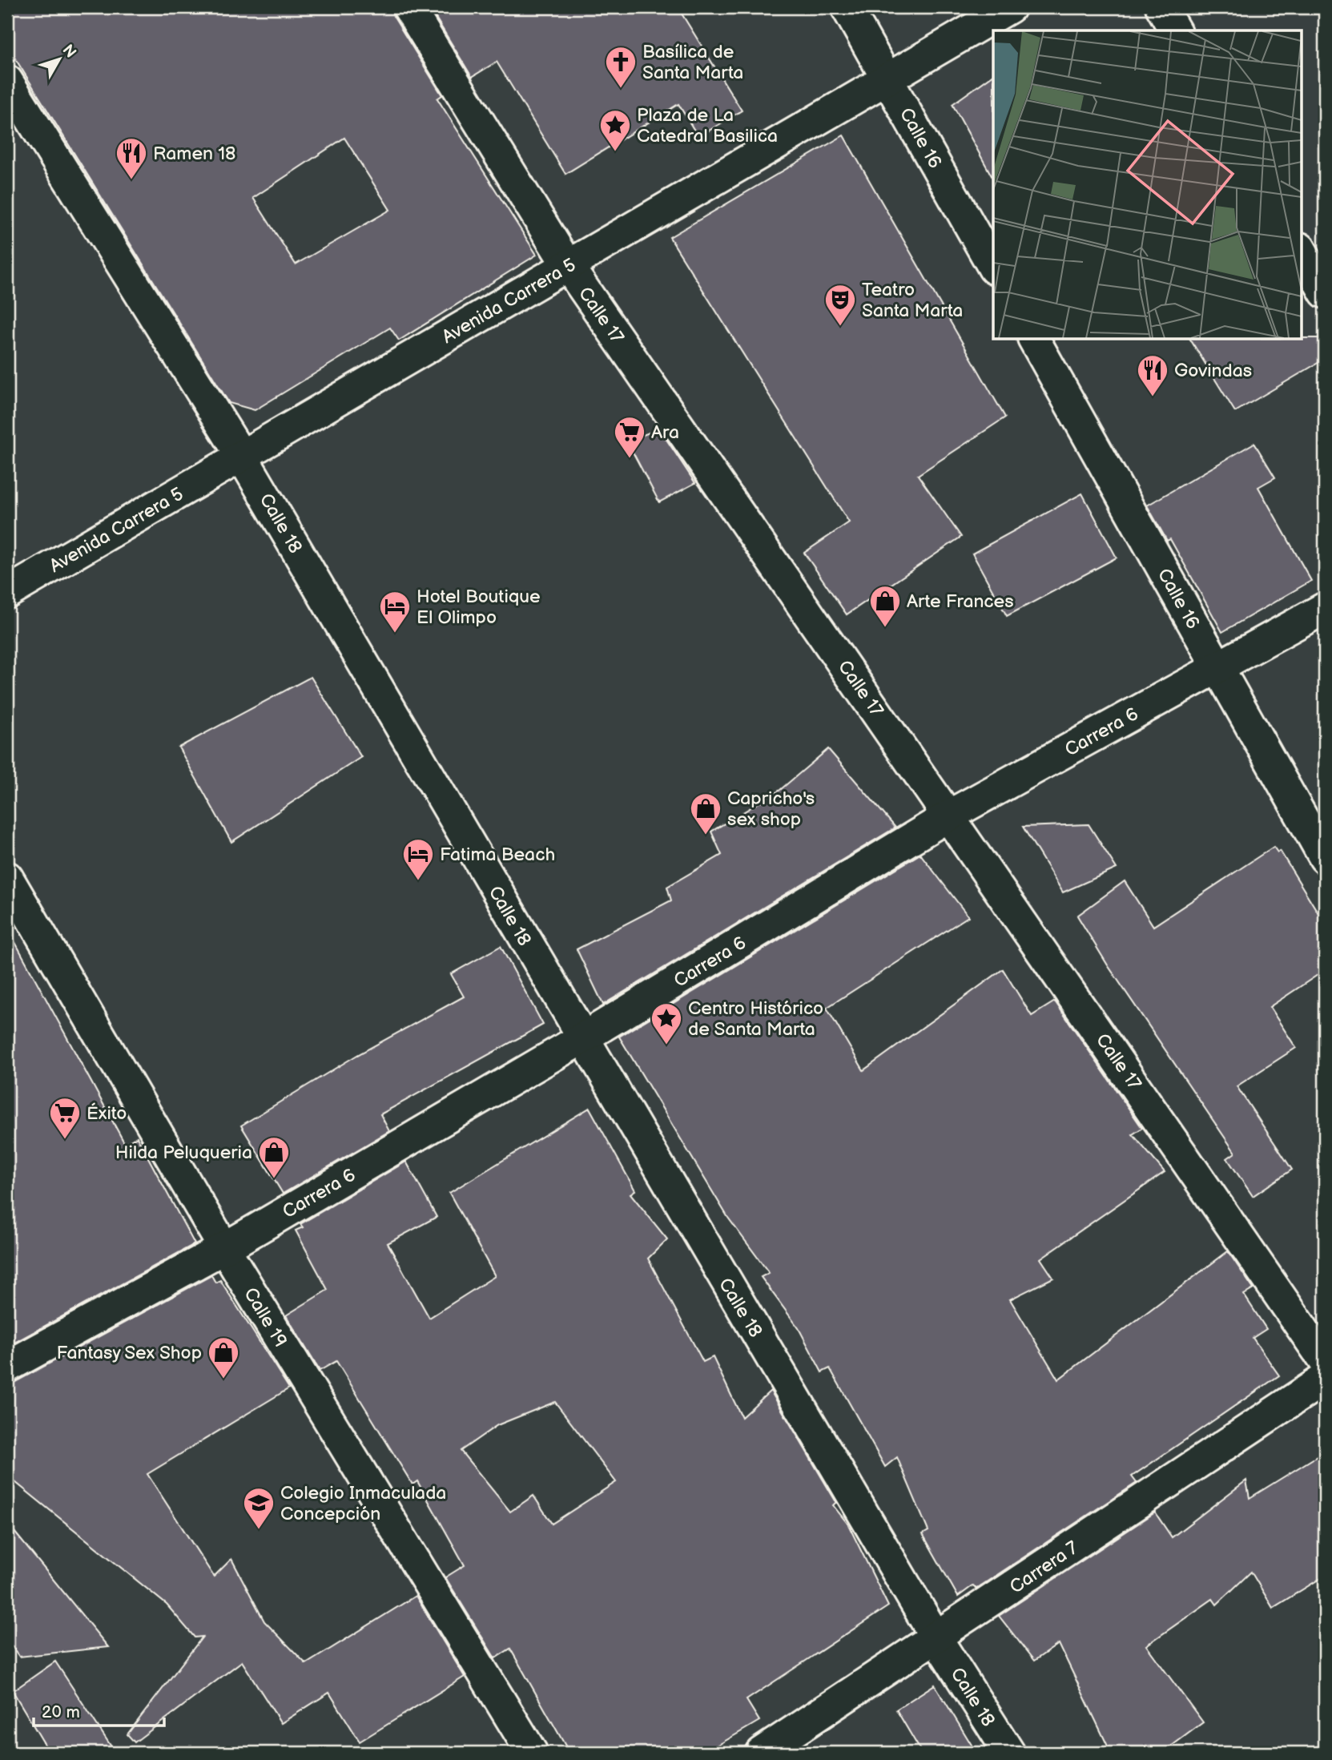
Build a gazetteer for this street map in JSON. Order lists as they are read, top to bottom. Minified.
{"streets":{"street":["Calle 16","Avenida Carrera 5","Calle 17","Calle 18","Carrera 6","Calle 19","Carrera 7"]},"crossings":[["Calle 16","Avenida Carrera 5"],["Calle 16","Carrera 6"],["Avenida Carrera 5","Calle 17"],["Avenida Carrera 5","Calle 18"],["Calle 17","Carrera 6"],["Calle 18","Carrera 6"],["Calle 18","Carrera 7"],["Carrera 6","Calle 19"]],"places":{"church":["Basílica de Santa Marta"],"place":["Plaza de La Catedral Basilica","Centro Histórico de Santa Marta"],"restaurant":["Ramen 18","Govindas"],"theatre":["Teatro Santa Marta"],"supermarket":["Ara","Éxito"],"shop":["Arte Frances","Capricho's sex shop","Hilda Peluqueria","Fantasy Sex Shop"],"hotel":["Hotel Boutique El Olimpo","Fatima Beach"],"school or university":["Colegio Inmaculada Concepción"]},"scale_bar":"20 m","north":"top right"}
